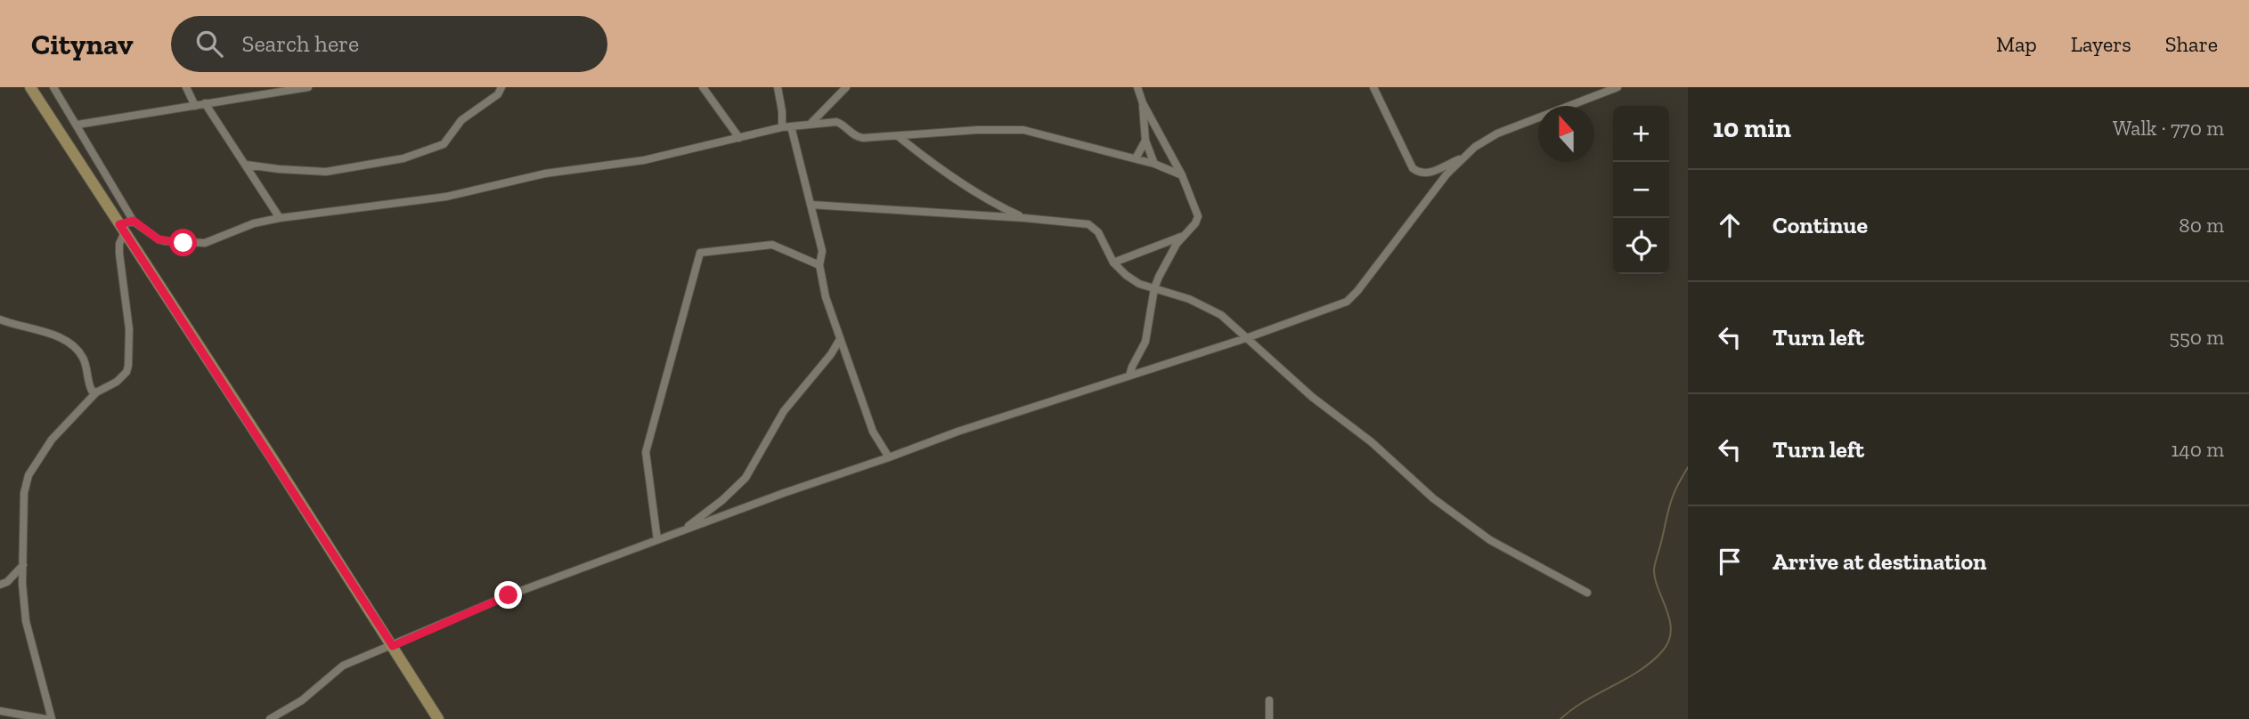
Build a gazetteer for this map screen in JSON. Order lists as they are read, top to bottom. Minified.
{"north":"top","page":{"header":"Citynav","search":"Search here","nav":["Map","Layers","Share"],"heading":["10 min","Walk · 770 m"],"map_buttons":["+","−"],"list":[["Continue","80 m"],["Turn left","550 m"],["Turn left","140 m"],"Arrive at destination"]}}
